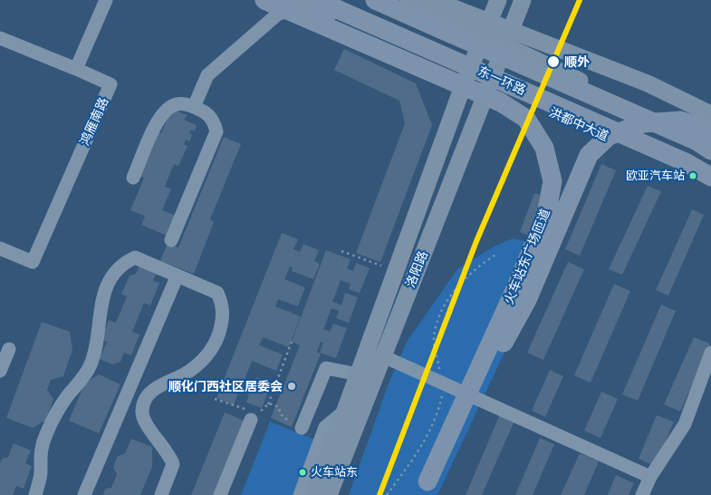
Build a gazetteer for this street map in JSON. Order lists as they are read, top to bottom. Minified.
{"streets":{"highway":["东一环路","火车站东广场匝道"],"main road":["洪都中大道","洛阳路"],"street":["鸿雁南路"]},"crossings":[["东一环路","洪都中大道"],["洪都中大道","洛阳路"]],"places":["顺外","欧亚汽车站","顺化门西社区居委会","火车站东"]}
